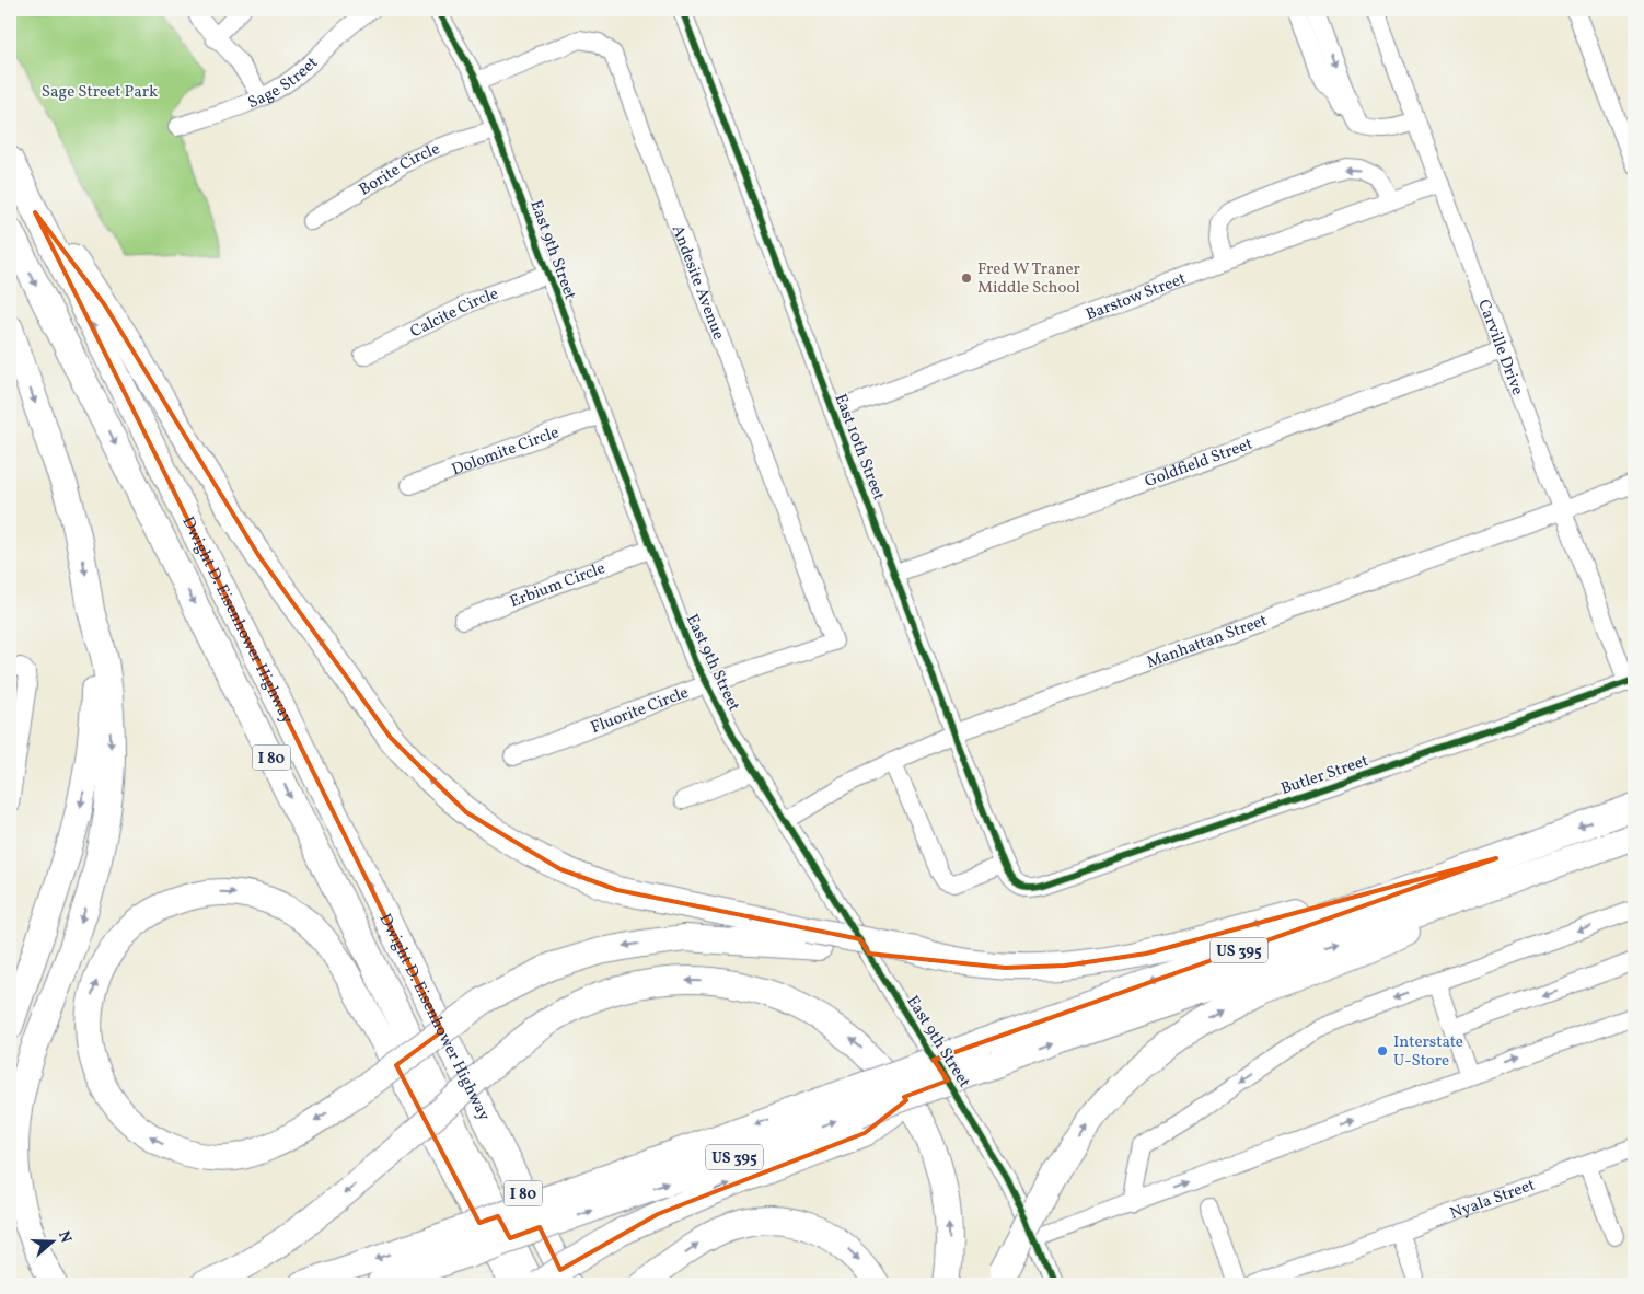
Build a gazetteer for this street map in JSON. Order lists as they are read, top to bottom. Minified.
{"streets":{"highway":["Dwight D. Eisenhower Highway","I 80","US 395"],"street":["Sage Street","Borite Circle","East 9th Street","Andesite Avenue","Barstow Street","Calcite Circle","Carville Drive","East 10th Street","Dolomite Circle","Goldfield Street","Erbium Circle","Manhattan Street","Fluorite Circle","Butler Street","Nyala Street"]},"crossings":[["Borite Circle","East 9th Street"],["East 9th Street","Andesite Avenue"],["East 9th Street","Calcite Circle"],["East 9th Street","Dolomite Circle"],["East 9th Street","Erbium Circle"],["East 9th Street","Manhattan Street"],["East 9th Street","Fluorite Circle"],["Andesite Avenue","Fluorite Circle"],["Barstow Street","Carville Drive"],["Barstow Street","East 10th Street"],["Carville Drive","Goldfield Street"],["Carville Drive","Manhattan Street"],["Carville Drive","Butler Street"],["East 10th Street","Goldfield Street"],["East 10th Street","Manhattan Street"],["East 10th Street","Butler Street"]],"parks":["Sage Street Park"],"places":["Fred W Traner Middle School","Interstate U-Store"],"north":"right"}
